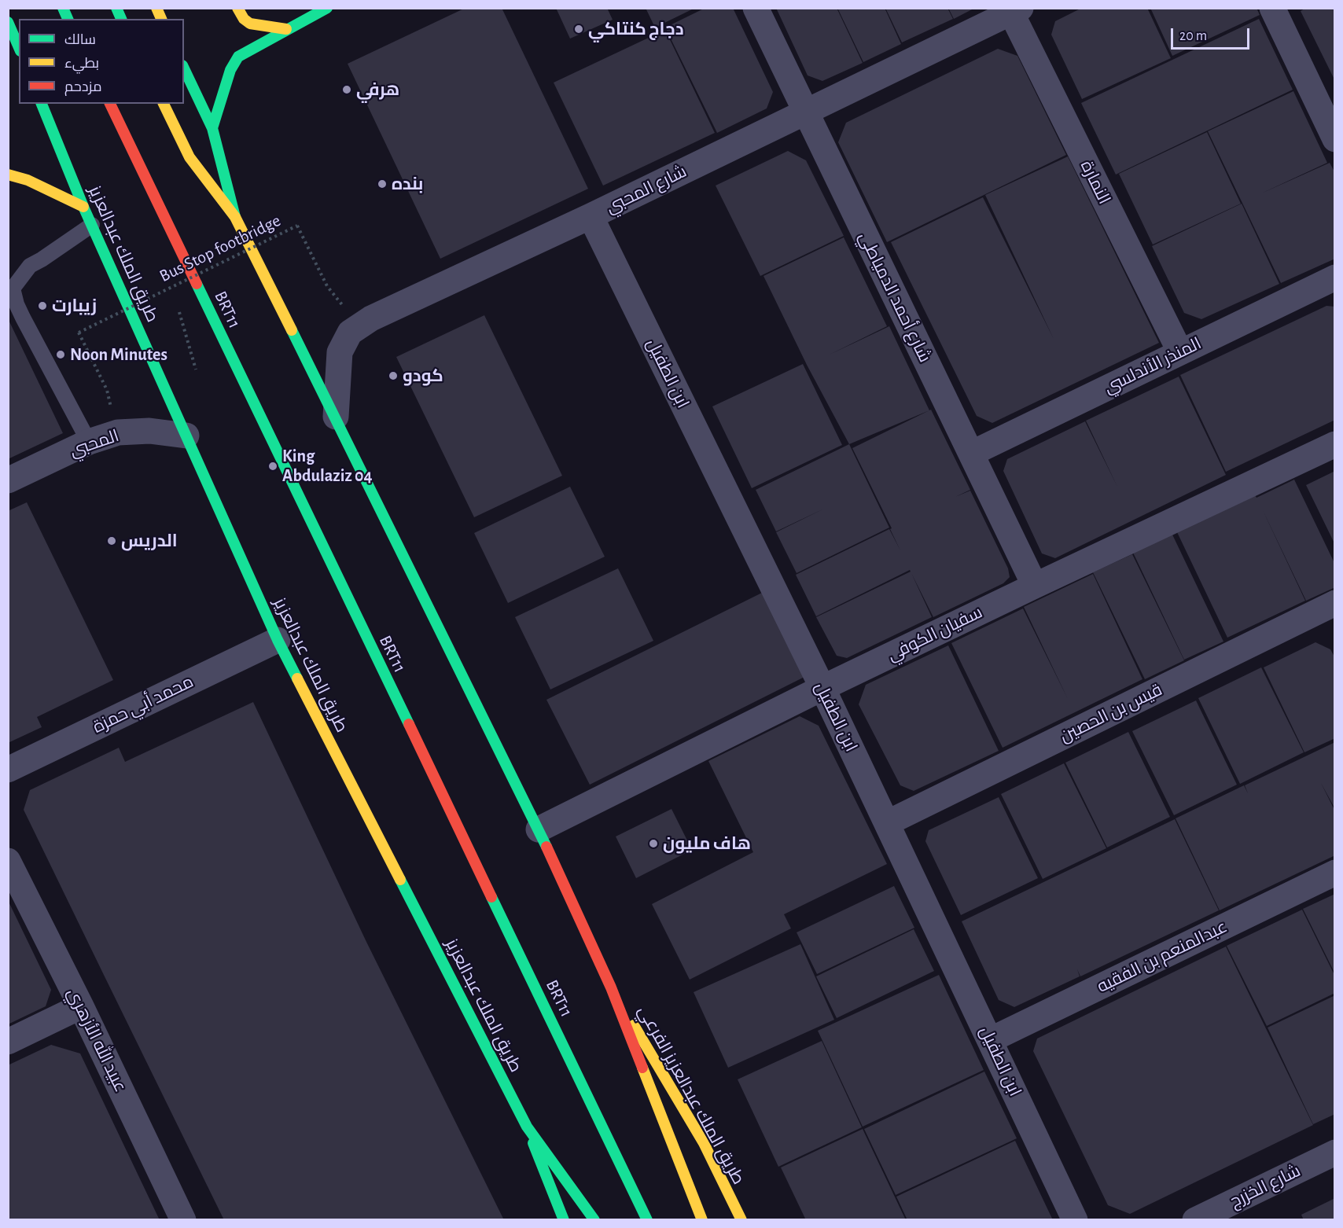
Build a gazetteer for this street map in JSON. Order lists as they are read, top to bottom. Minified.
{"streets":{"main road":["طريق الملك عبدالعزيز","BRT11","طريق الملك عبدالعزيز الفرعي"],"street":["النمارة","شارع المحبي","شارع أحمد الدمياطي","المنذر الأندلسي","ابن الطفيل","المحبي","سفيان الكوفي","محمد أبي حمزة","قيس بن الحصين","عبدالمنعم بن الفقيه","عبيد الله الأزهري","شارع الخزرج"],"path":["Bus Stop footbridge"]},"crossings":[["النمارة","شارع المحبي"],["النمارة","المنذر الأندلسي"],["شارع المحبي","شارع أحمد الدمياطي"],["شارع المحبي","ابن الطفيل"],["طريق الملك عبدالعزيز","المحبي"],["طريق الملك عبدالعزيز","محمد أبي حمزة"],["شارع أحمد الدمياطي","المنذر الأندلسي"],["شارع أحمد الدمياطي","سفيان الكوفي"],["ابن الطفيل","سفيان الكوفي"],["ابن الطفيل","قيس بن الحصين"],["ابن الطفيل","عبدالمنعم بن الفقيه"]],"places":["دجاج كنتاكي","هرفي","بنده","زيبارت","Noon Minutes","كودو","King Abdulaziz 04","الدريس","هاف مليون"],"legend":["سالك","بطيء","مزدحم"],"scale_bar":"20 m"}
